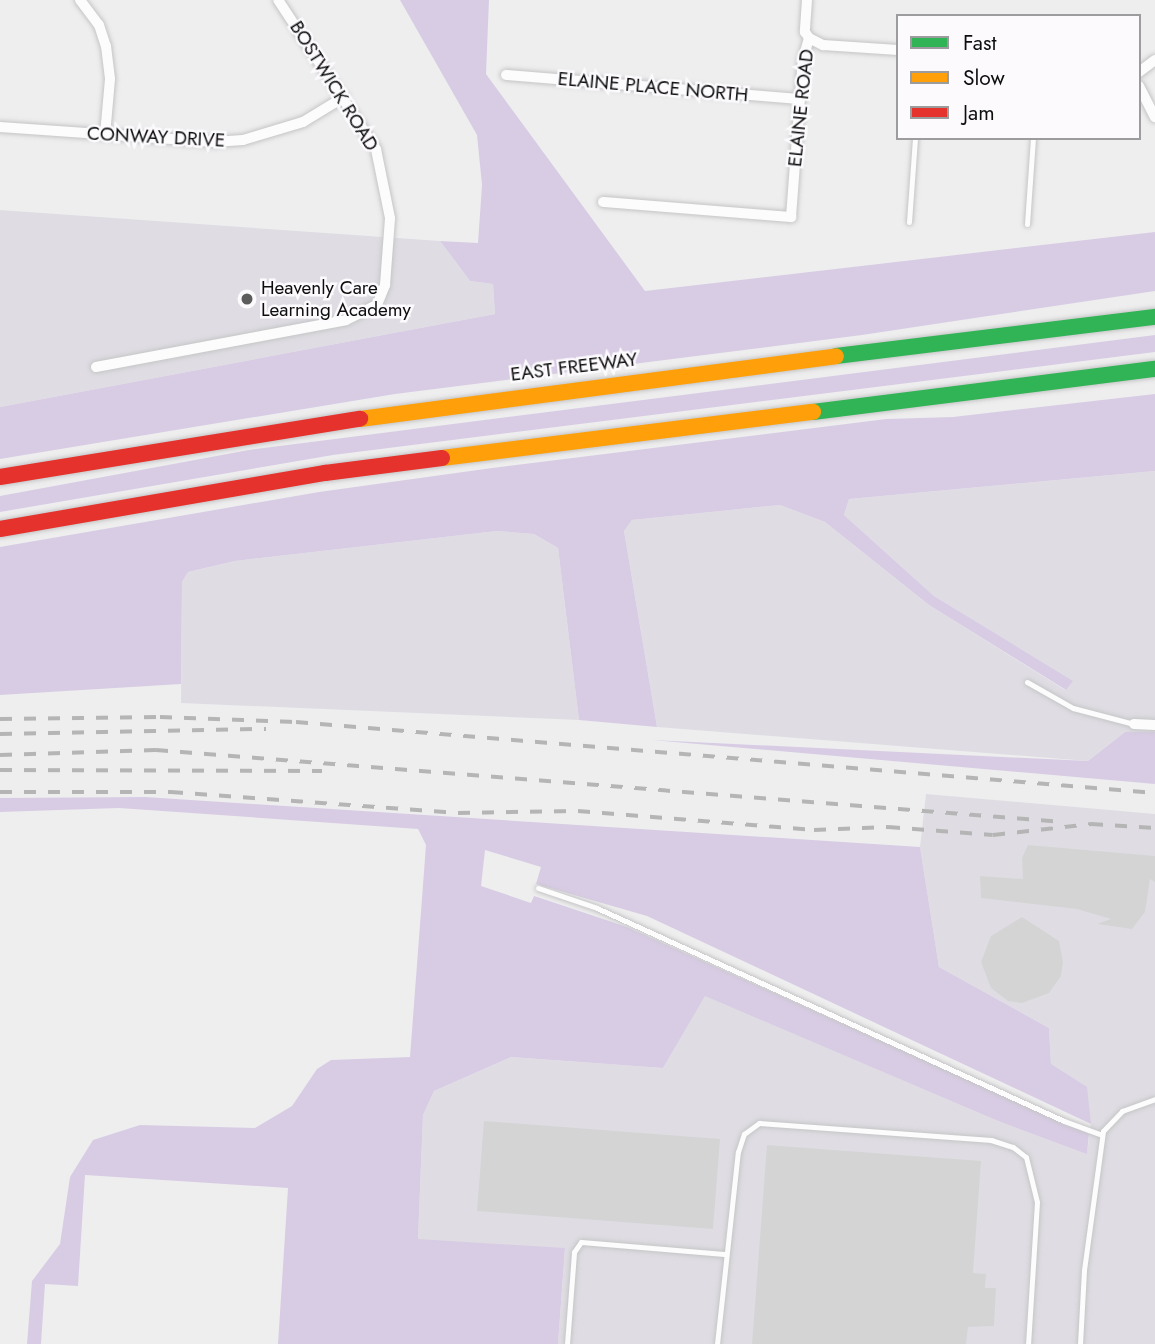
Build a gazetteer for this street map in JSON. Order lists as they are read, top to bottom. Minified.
{"streets":{"highway":["EAST FREEWAY"],"street":["BOSTWICK ROAD","ELAINE PLACE NORTH","ELAINE ROAD","CONWAY DRIVE"]},"crossings":[["BOSTWICK ROAD","CONWAY DRIVE"],["ELAINE PLACE NORTH","ELAINE ROAD"]],"places":["Heavenly Care Learning Academy"],"legend":["Fast","Slow","Jam"]}
